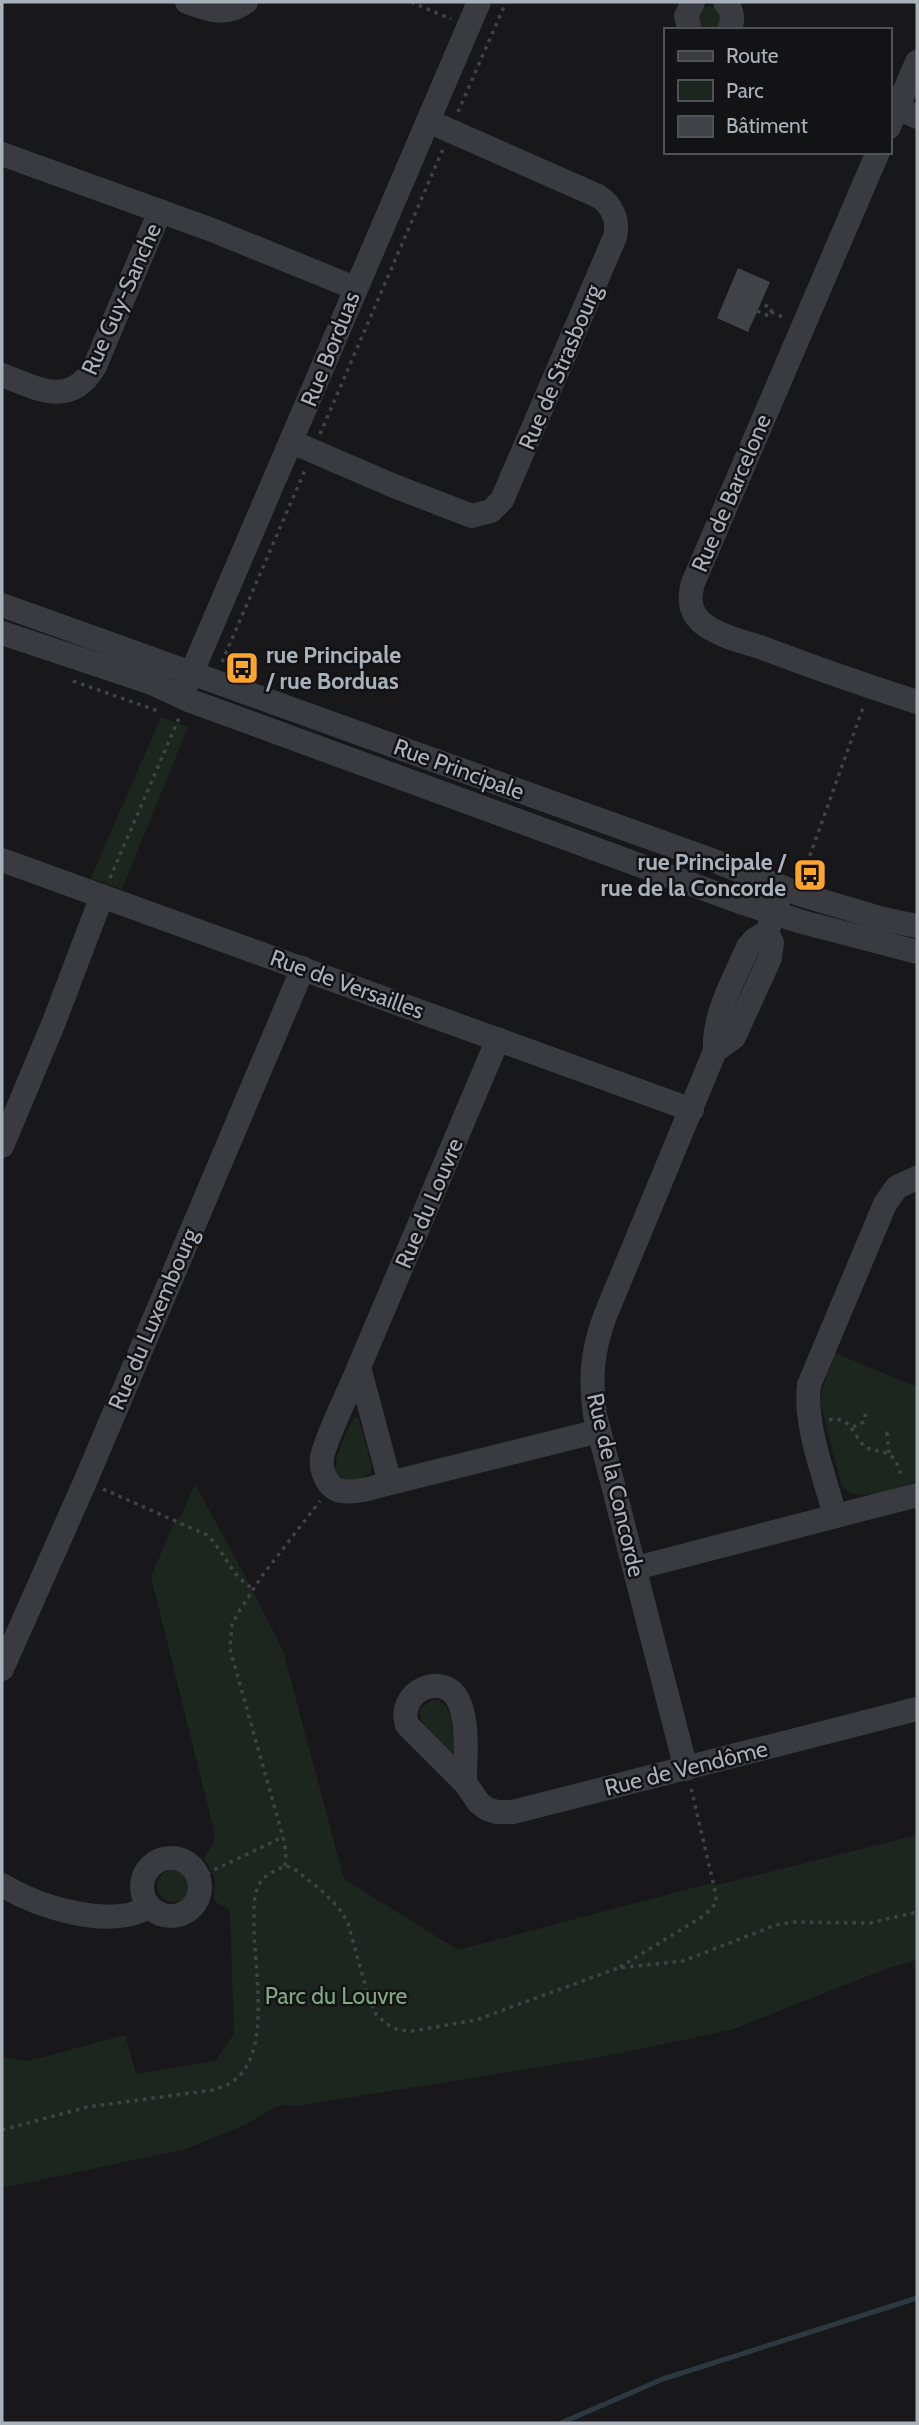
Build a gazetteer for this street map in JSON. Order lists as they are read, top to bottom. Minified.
{"streets":{"street":["Rue Guy-Sanche","Rue Borduas","Rue de Strasbourg","Rue de Barcelone","Rue Principale","Rue de Versailles","Rue du Louvre","Rue du Luxembourg","Rue de la Concorde","Rue de Vendôme"]},"crossings":[["Rue Guy-Sanche","Rue Borduas"],["Rue Borduas","Rue de Strasbourg"],["Rue Borduas","Rue Principale"],["Rue Principale","Rue de la Concorde"],["Rue de Versailles","Rue du Louvre"],["Rue de Versailles","Rue du Luxembourg"],["Rue de Versailles","Rue de la Concorde"],["Rue du Louvre","Rue de la Concorde"],["Rue de la Concorde","Rue de Vendôme"]],"parks":["Parc du Louvre"],"places":{"bus stop":["rue Principale / rue Borduas","rue Principale / rue de la Concorde"]},"legend":["Route","Parc","Bâtiment"]}
